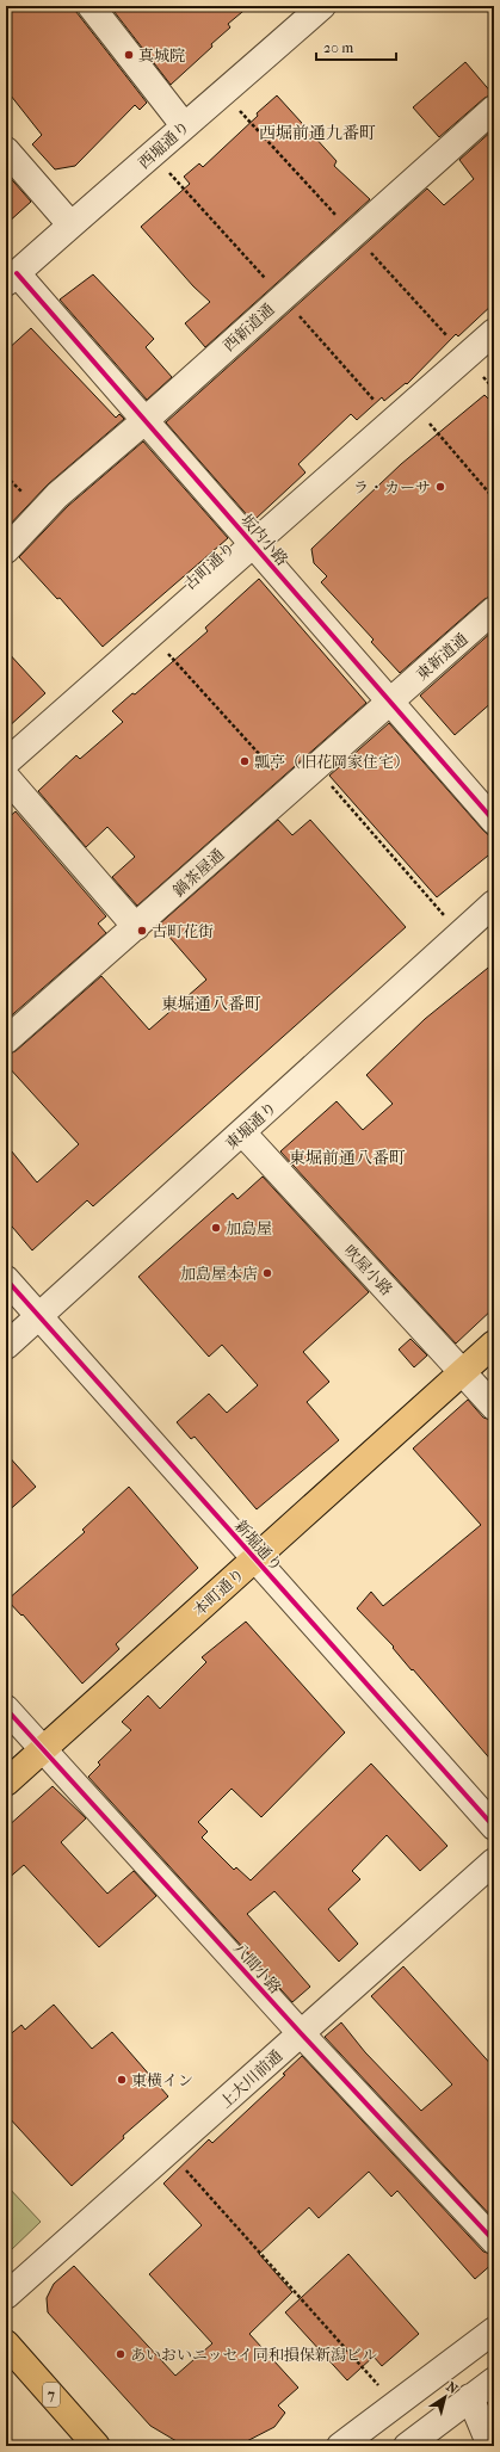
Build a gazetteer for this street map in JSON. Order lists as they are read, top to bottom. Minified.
{"streets":{"main road":["本町通り","7"],"street":["西堀通り","西新道通","坂内小路","古町通り","東新道通","鍋茶屋通","東堀通り","吹屋小路","新堀通り","八間小路","上大川前通"]},"crossings":[["西堀通り","坂内小路"],["西新道通","坂内小路"],["坂内小路","古町通り"],["坂内小路","東新道通"],["坂内小路","鍋茶屋通"],["東新道通","鍋茶屋通"],["東堀通り","吹屋小路"],["東堀通り","新堀通り"],["吹屋小路","本町通り"],["新堀通り","本町通り"],["本町通り","八間小路"],["八間小路","上大川前通"]],"districts":["西堀前通九番町","東堀通八番町","東堀前通八番町"],"places":["真城院","ラ・カーサ","瓢亭（旧花岡家住宅）","古町花街","加島屋","加島屋本店","東横イン","あいおいニッセイ同和損保新潟ビル"],"scale_bar":"20 m","north":"top right"}
